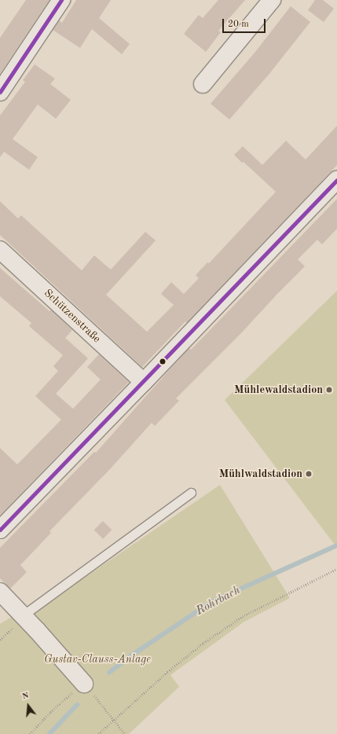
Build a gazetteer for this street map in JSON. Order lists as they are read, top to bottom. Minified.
{"streets":{"street":["Schützenstraße"]},"water":["Rohrbach"],"parks":["Gustav-Clauss-Anlage"],"places":["Mühlewaldstadion","Mühlwaldstadion"],"scale_bar":"20 m","north":"top"}
